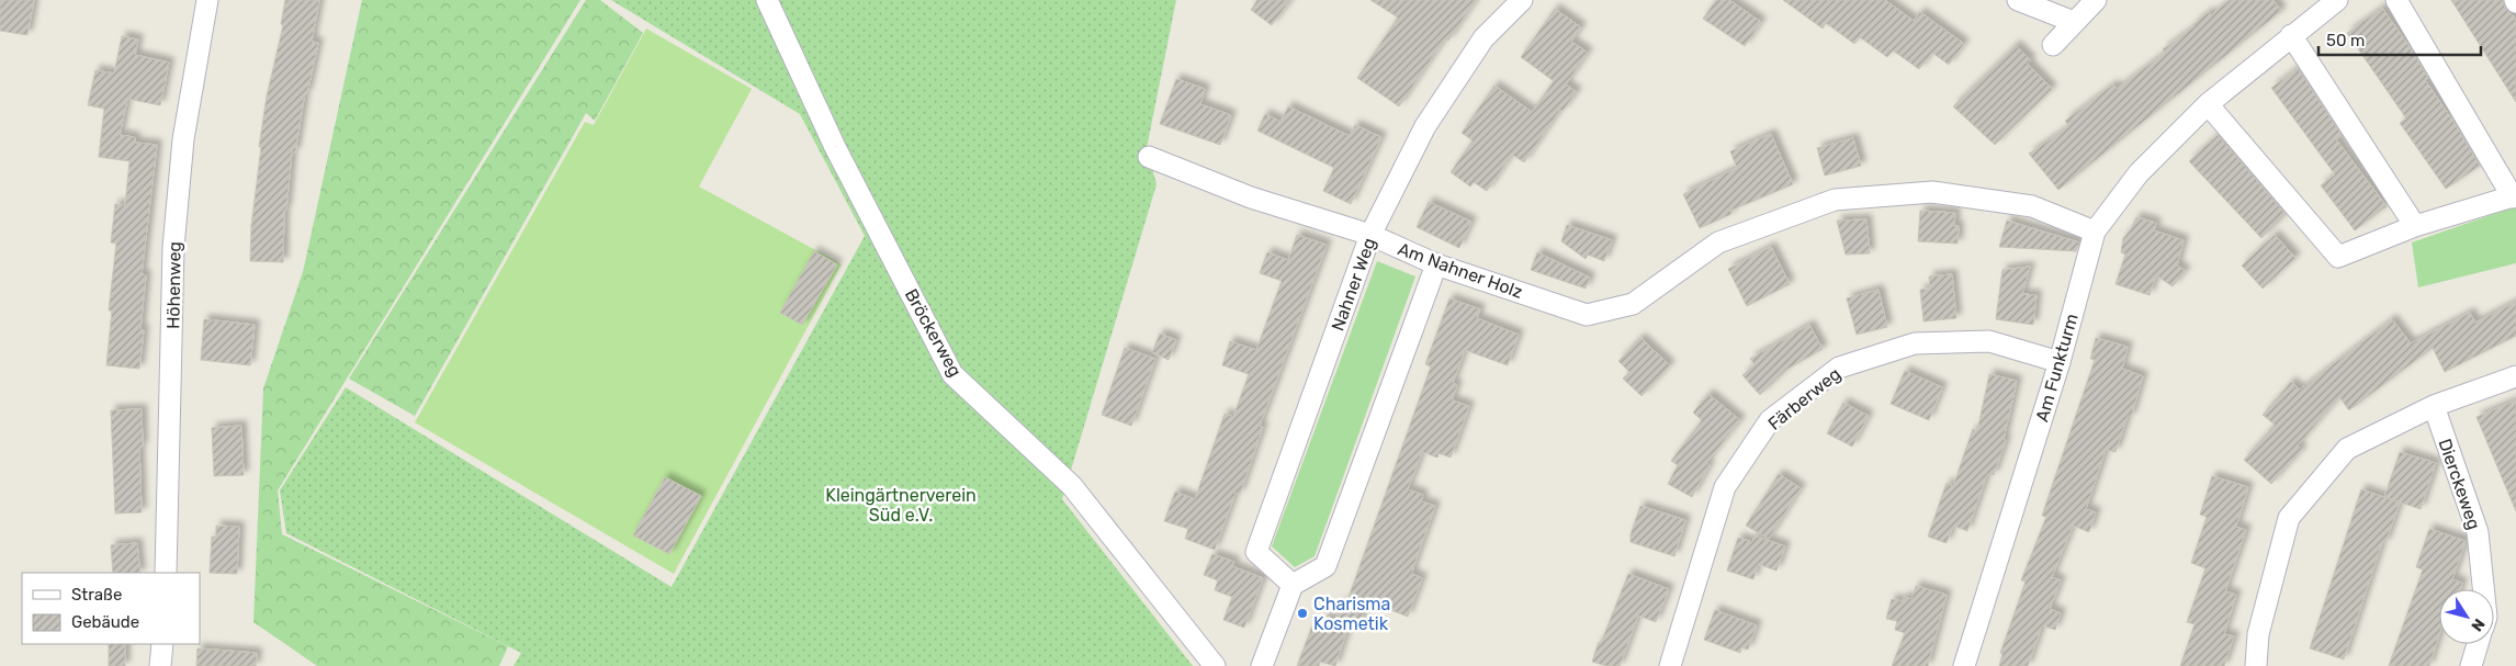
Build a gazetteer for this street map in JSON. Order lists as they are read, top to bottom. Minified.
{"streets":{"street":["Am Nahner Holz","Nahner Weg","Höhenweg","Bröckerweg","Am Funkturm","Färberweg","Dierckeweg"]},"crossings":[["Am Nahner Holz","Nahner Weg"],["Am Nahner Holz","Am Funkturm"],["Am Funkturm","Färberweg"]],"parks":["Kleingärtnerverein Süd e.V."],"places":["Charisma Kosmetik"],"legend":["Straße","Gebäude"],"scale_bar":"50 m","north":"bottom right"}
